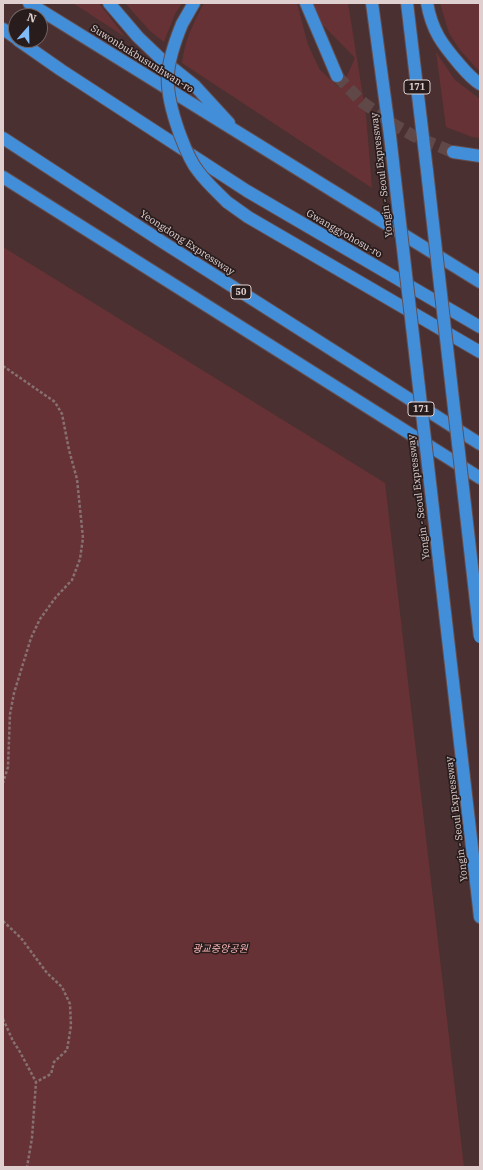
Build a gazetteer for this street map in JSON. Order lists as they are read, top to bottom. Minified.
{"streets":{"highway":["Suwonbukbusunhwan-ro","171","Yongin - Seoul Expressway","Gwanggyohosu-ro","Yeongdong Expressway","50"]},"parks":["광교중앙공원"],"north":"top"}
